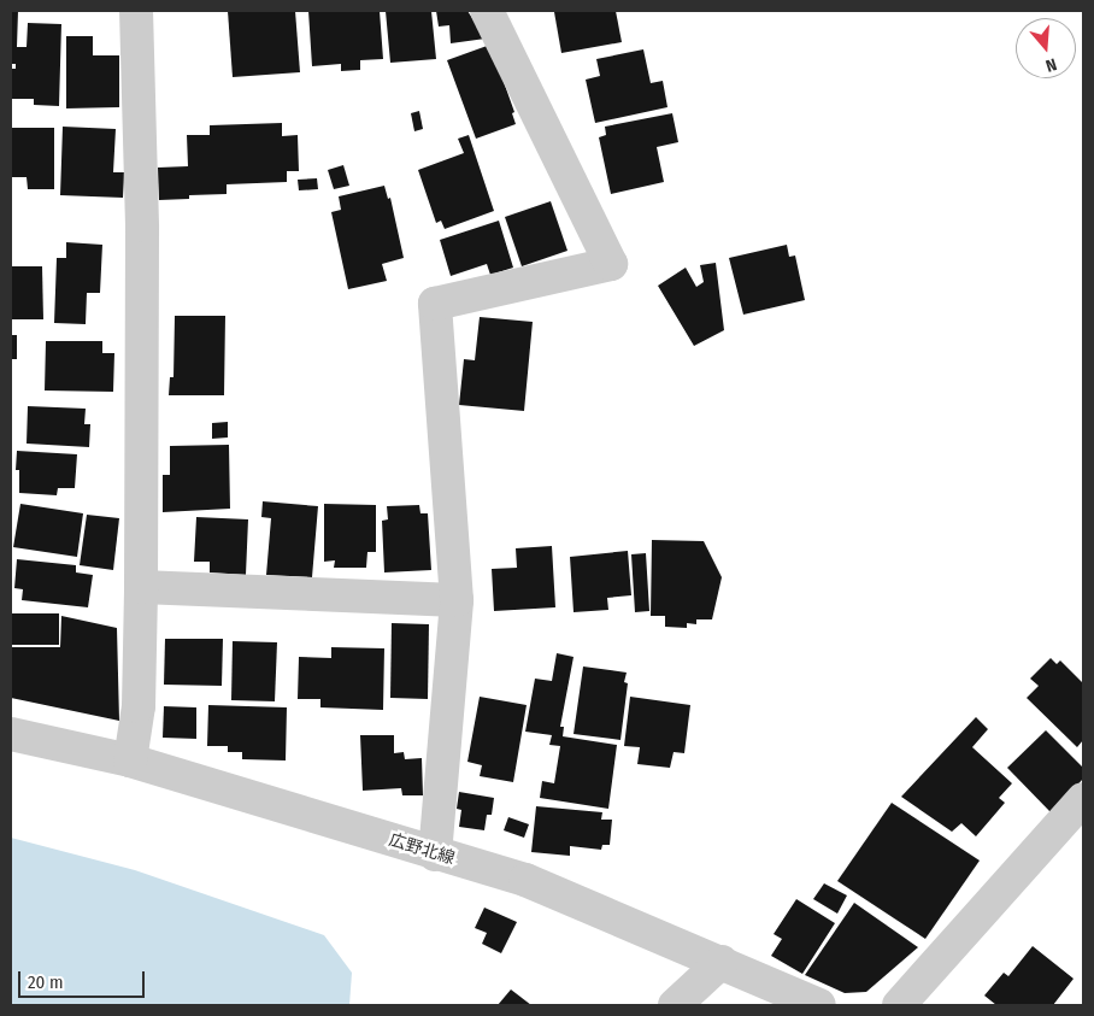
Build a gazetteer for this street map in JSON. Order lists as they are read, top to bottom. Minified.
{"streets":{"street":["広野北線"]},"scale_bar":"20 m","north":"bottom"}
